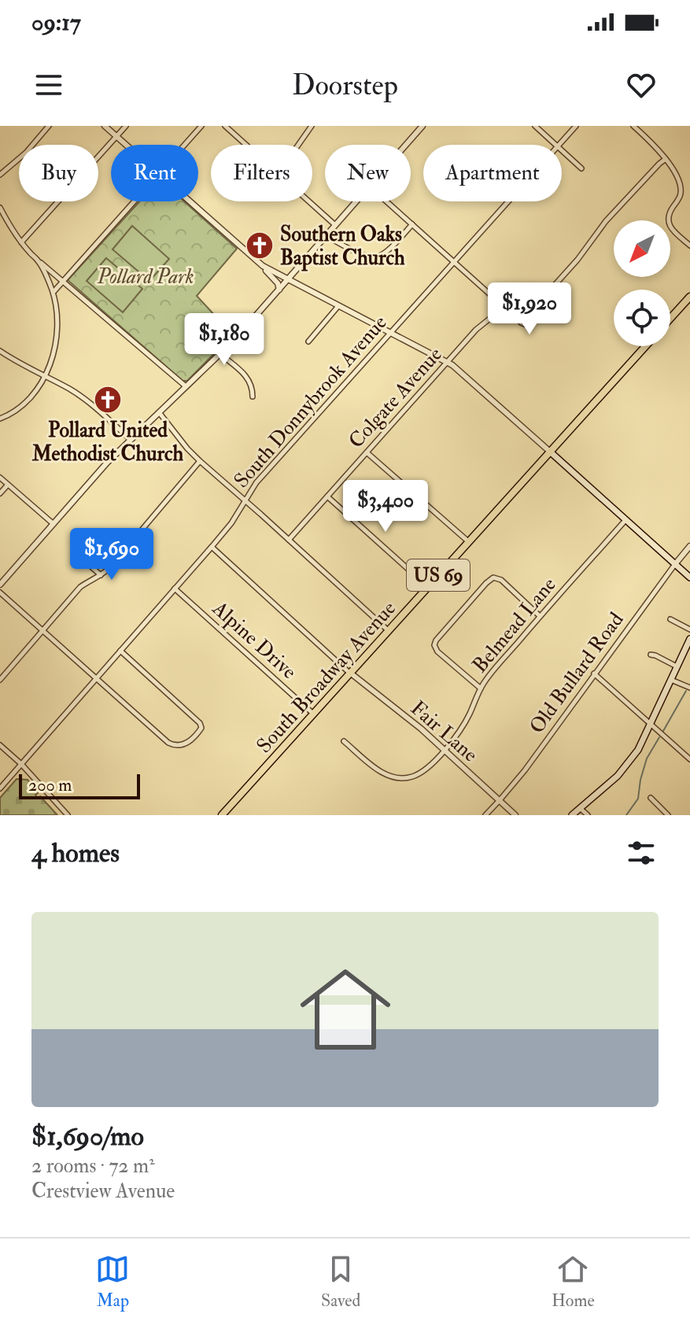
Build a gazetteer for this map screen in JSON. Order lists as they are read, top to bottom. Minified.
{"streets":{"main road":["US 69","South Broadway Avenue"],"street":["Colgate Avenue","South Donnybrook Avenue","Belmead Lane","Alpine Drive","Old Bullard Road","Fair Lane"]},"crossings":[["South Donnybrook Avenue","Alpine Drive"],["Belmead Lane","Fair Lane"],["Alpine Drive","South Broadway Avenue"],["Old Bullard Road","Fair Lane"],["South Broadway Avenue","Fair Lane"]],"parks":["Pollard Park"],"places":{"church":["Southern Oaks Baptist Church","Pollard United Methodist Church"]},"scale_bar":"200 m","north":"bottom left","page":{"status":"09:17","header":"Doorstep","chip":["Buy","Rent","Filters","New","Apartment"],"price":["$1,920","$1,180","$3,400","$1,690"],"scale":"200 m","heading":"4 homes","list":[{"name":"$1,690/mo","note":"2 rooms · 72 m² · Crestview Avenue"}],"tabs":["Map","Saved","Home"]}}
